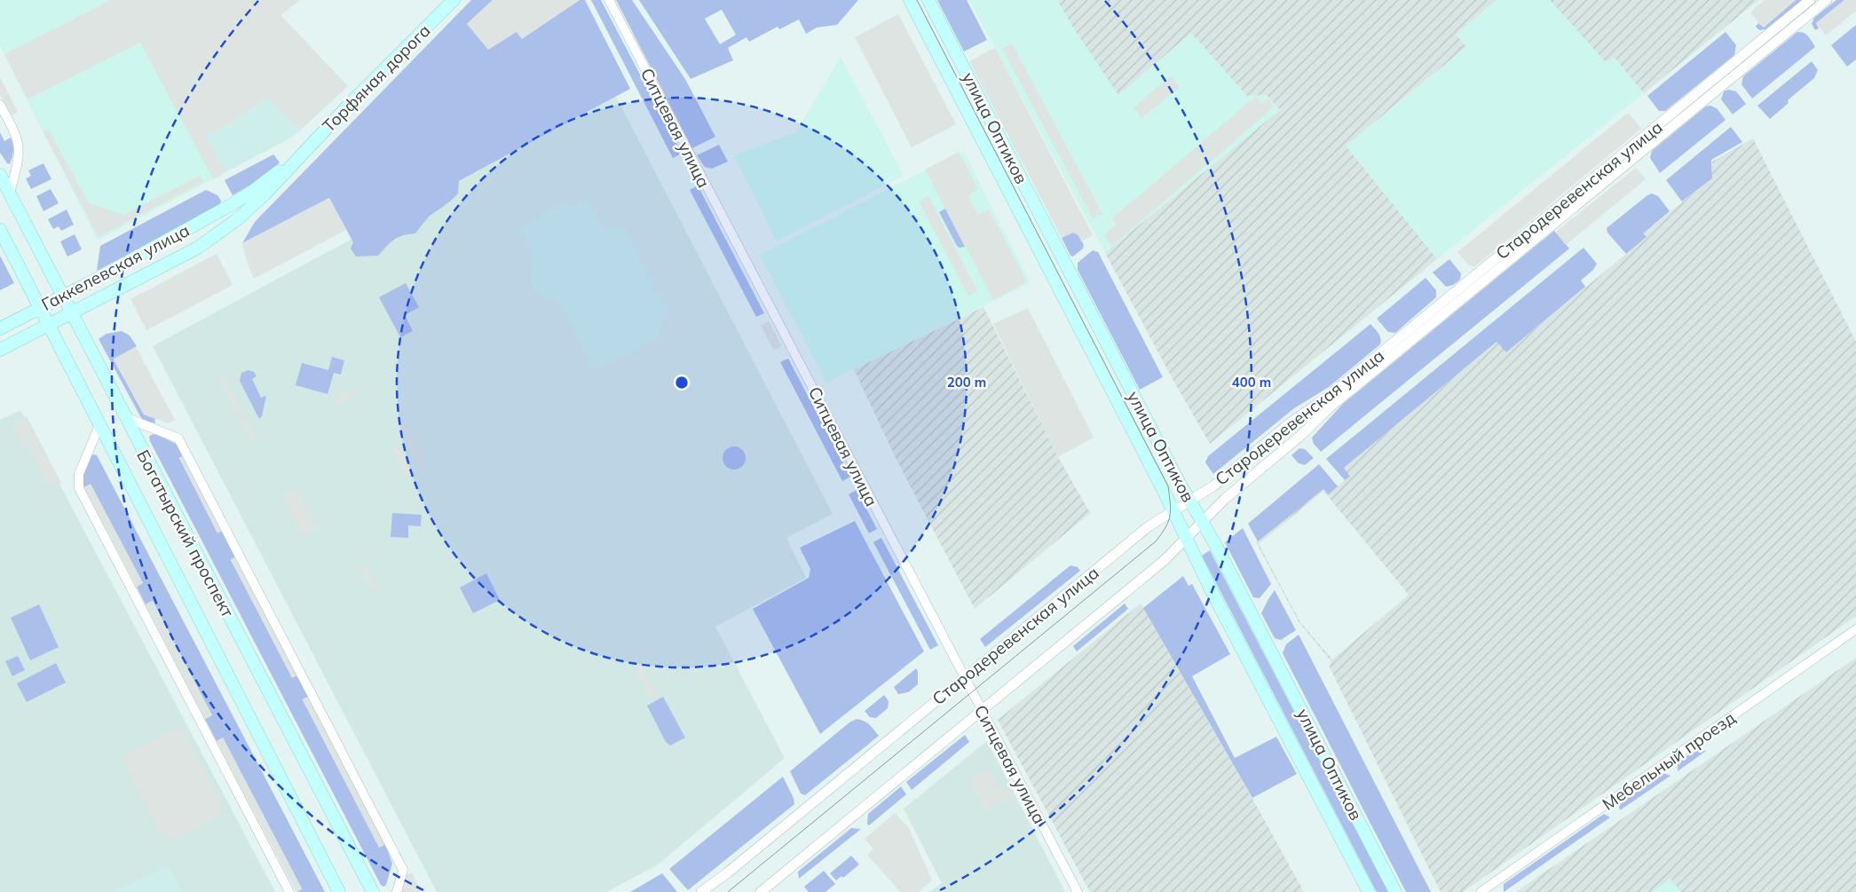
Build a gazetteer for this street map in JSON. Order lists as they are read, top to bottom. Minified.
{"streets":{"main road":["Торфяная дорога","улица Оптиков","Гаккелевская улица","Богатырский проспект"],"street":["Ситцевая улица","Стародеревенская улица","Мебельный проезд"]},"crossings":[["Торфяная дорога","Гаккелевская улица"],["Ситцевая улица","Стародеревенская улица"],["улица Оптиков","Стародеревенская улица"],["Гаккелевская улица","Богатырский проспект"]],"rings":["200 m","400 m"]}
